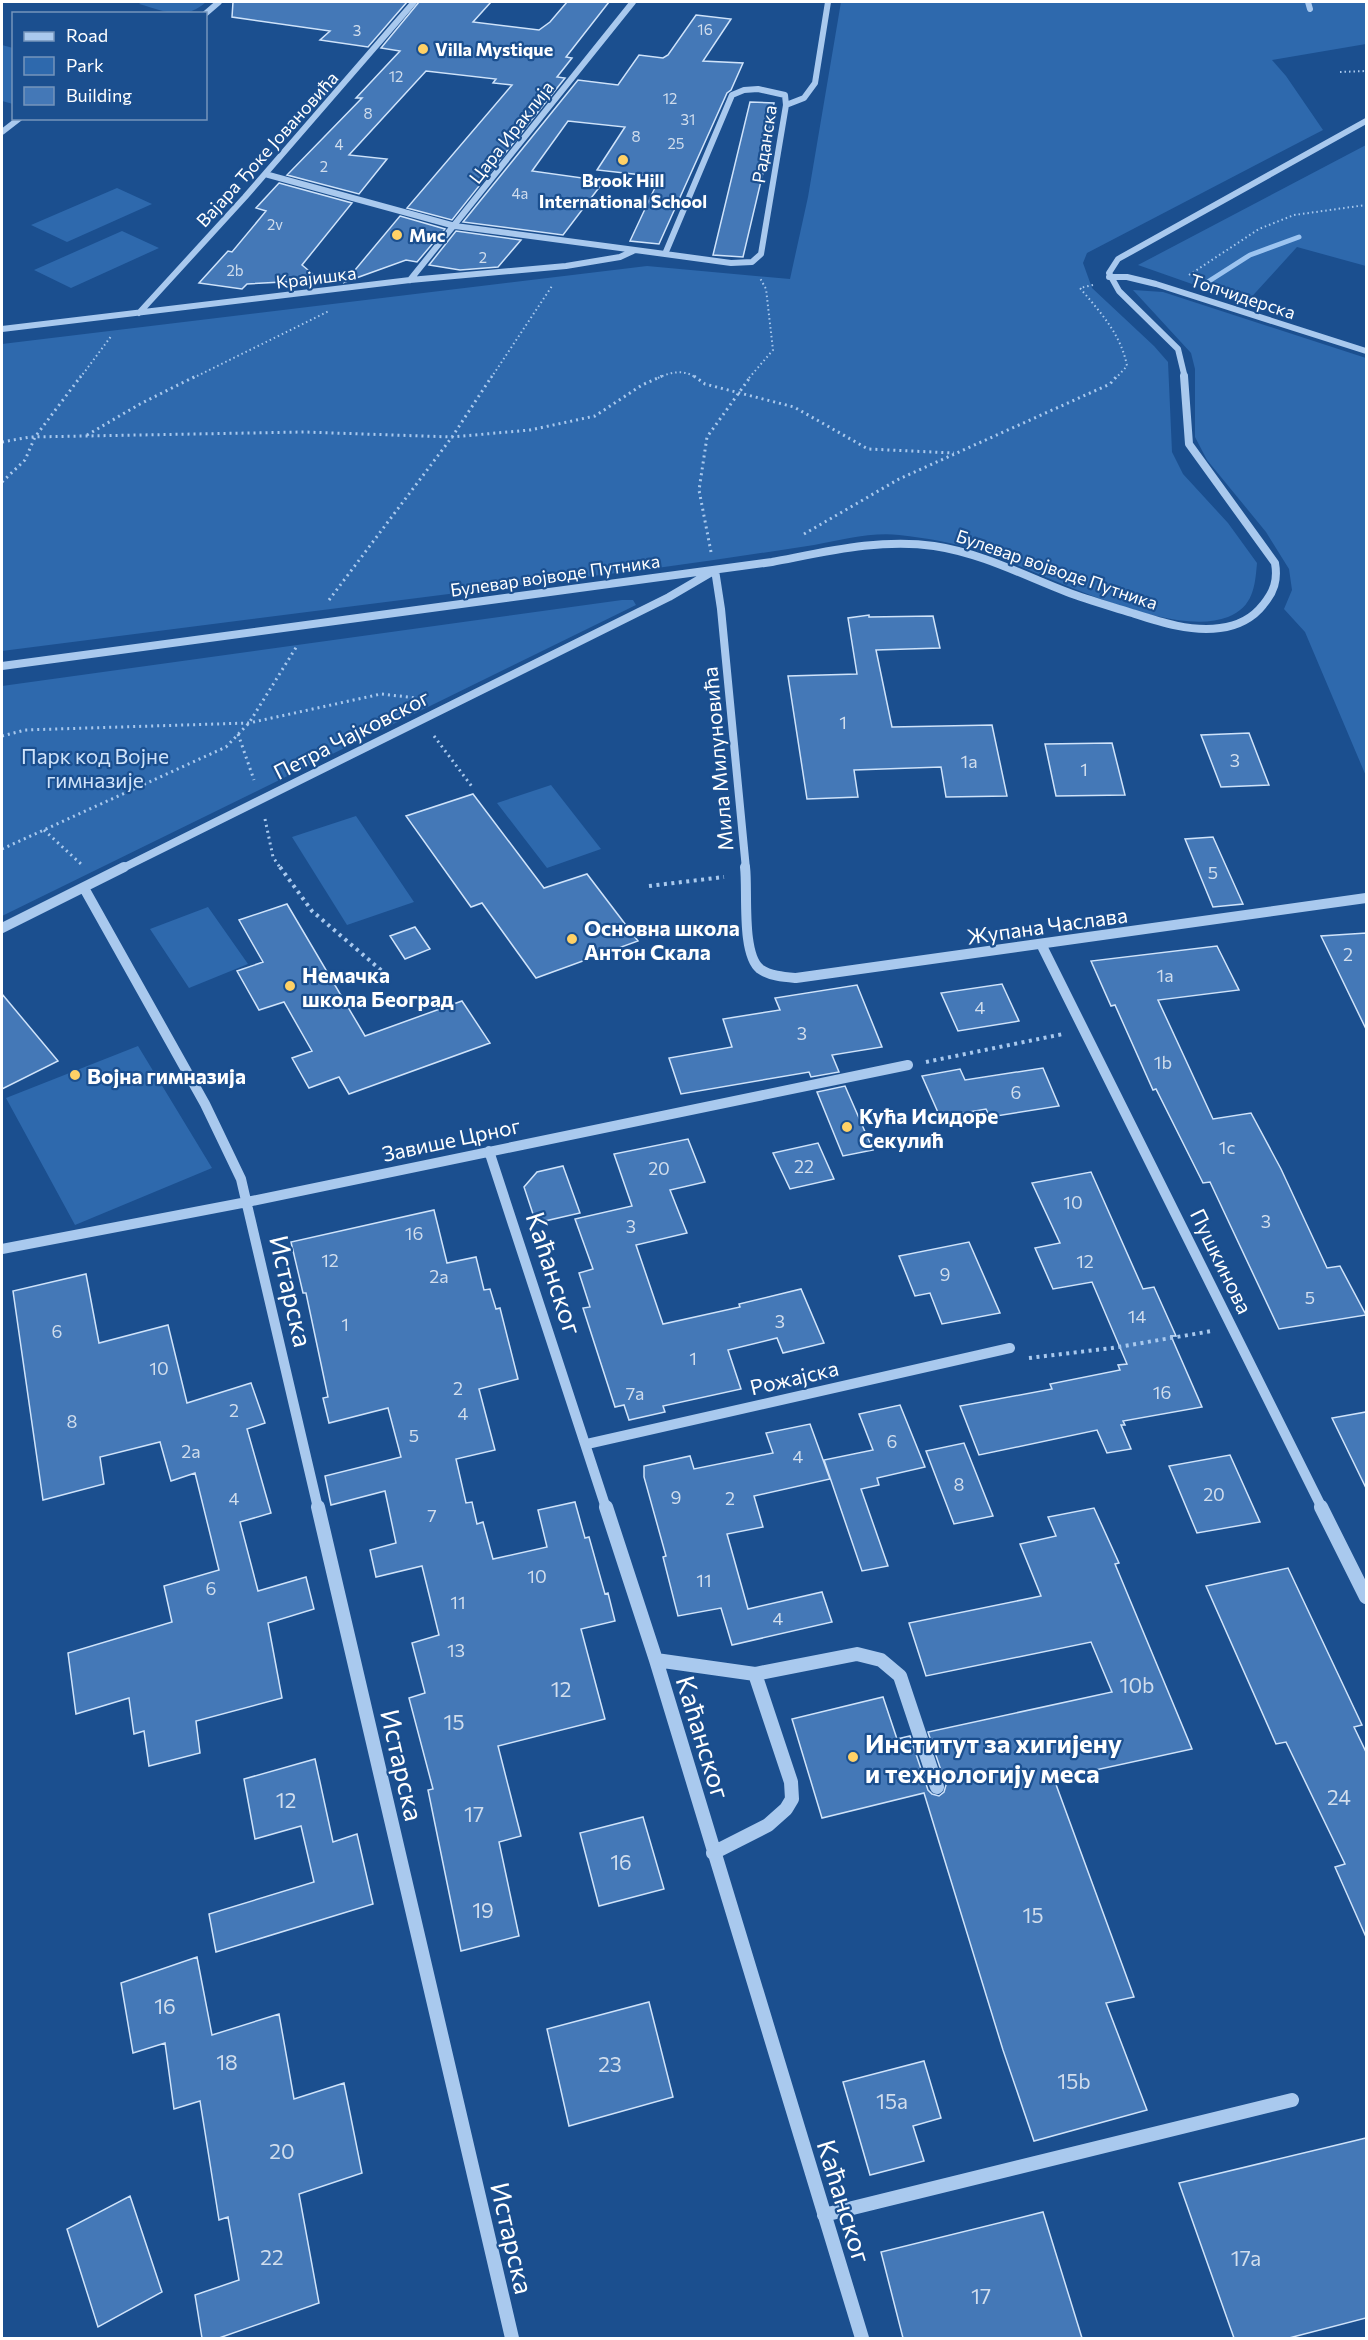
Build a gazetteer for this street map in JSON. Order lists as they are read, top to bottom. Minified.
{"streets":{"street":["Цара Ираклија","Раданска","Вајара Ђоке Јовановића","Крајишка","Топчидерска","Булевар војводе Путника","Петра Чајковског","Мила Милуновића","Жупана Часлава","Завише Црног","Пушкинова","Каћанског","Истарска","Рожајска"]},"crossings":[["Цара Ираклија","Крајишка"],["Вајара Ђоке Јовановића","Крајишка"],["Топчидерска","Булевар војводе Путника"],["Булевар војводе Путника","Петра Чајковског"],["Булевар војводе Путника","Мила Милуновића"],["Петра Чајковског","Мила Милуновића"],["Петра Чајковског","Истарска"],["Мила Милуновића","Жупана Часлава"],["Жупана Часлава","Пушкинова"],["Завише Црног","Каћанског"],["Завише Црног","Истарска"],["Каћанског","Рожајска"]],"parks":["Парк код Војне гимназије"],"places":["Villa Mystique","Brook Hill International School","Мис","Основна школа Антон Скала","Немачка школа Београд","Војна гимназија","Кућа Исидоре Секулић","Институт за хигијену и технологију меса"],"house_numbers":["16","3","12","12","8","31","8","25","4","2","4a","2v","2","2b","1","3","1a","1","5","2","1a","4","3","1b","6","1c","22","20","10","3","3","16","12","12","9","2a","5","14","3","1","6","1","10","2","16","7a","2","4","8","5","6","2a","4","8","20","9","4","2","7","10","11","6","11","4","13","10b","12","15","24","12","17","16","19","15","16","18","23","15b","15a","20","22","17a","17"],"legend":["Road","Park","Building"]}
